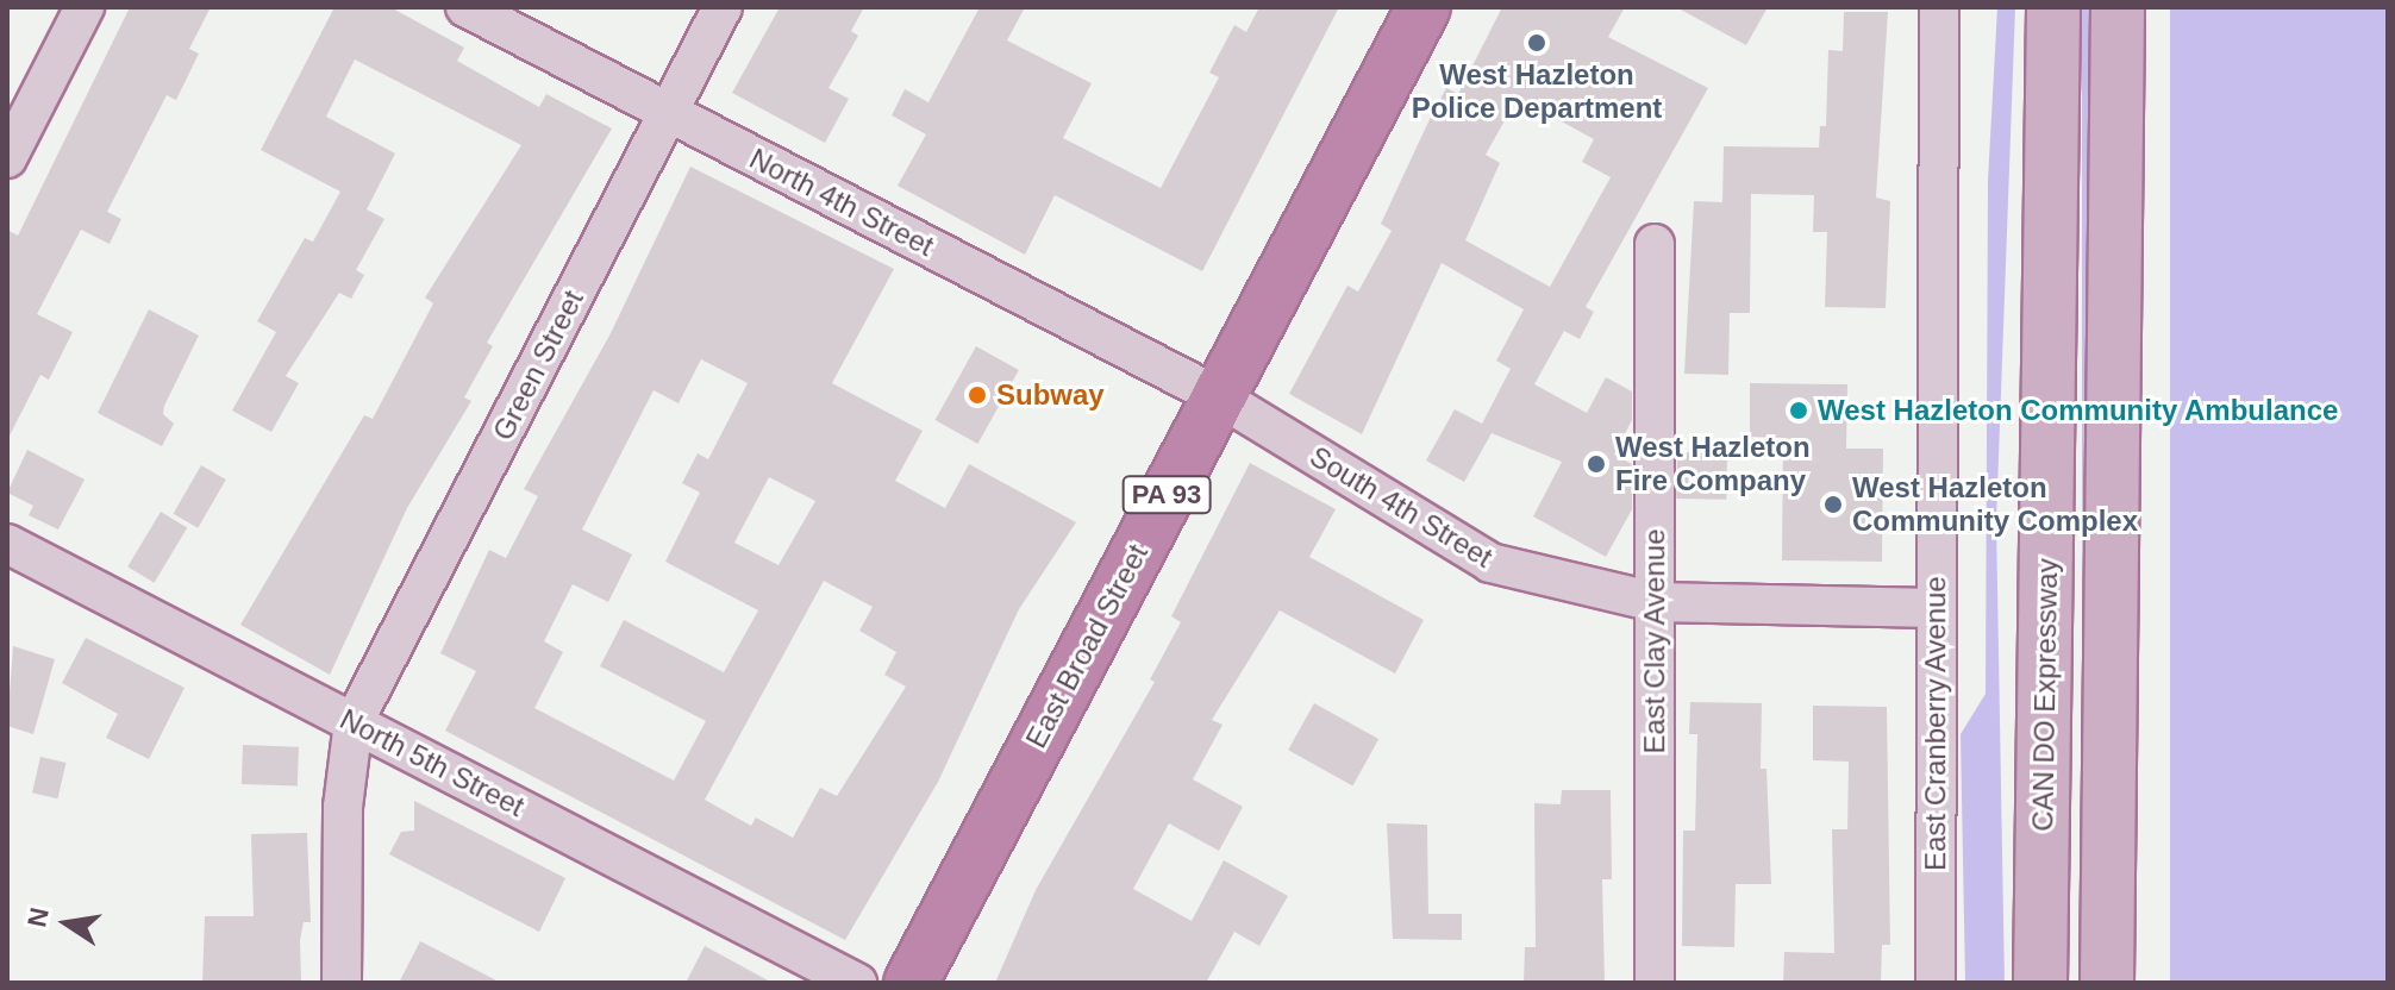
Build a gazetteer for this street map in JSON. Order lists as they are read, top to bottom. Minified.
{"streets":{"highway":["PA 93","East Broad Street"],"main road":["CAN DO Expressway"],"street":["North 4th Street","Green Street","South 4th Street","East Clay Avenue","East Cranberry Avenue","North 5th Street"]},"crossings":[["North 4th Street","Green Street"],["North 4th Street","South 4th Street"],["North 4th Street","East Broad Street"],["Green Street","North 5th Street"],["South 4th Street","East Clay Avenue"],["South 4th Street","East Broad Street"],["South 4th Street","East Cranberry Avenue"]],"places":["West Hazleton Police Department","Subway","West Hazleton Community Ambulance","West Hazleton Fire Company","West Hazleton Community Complex"],"north":"left"}
